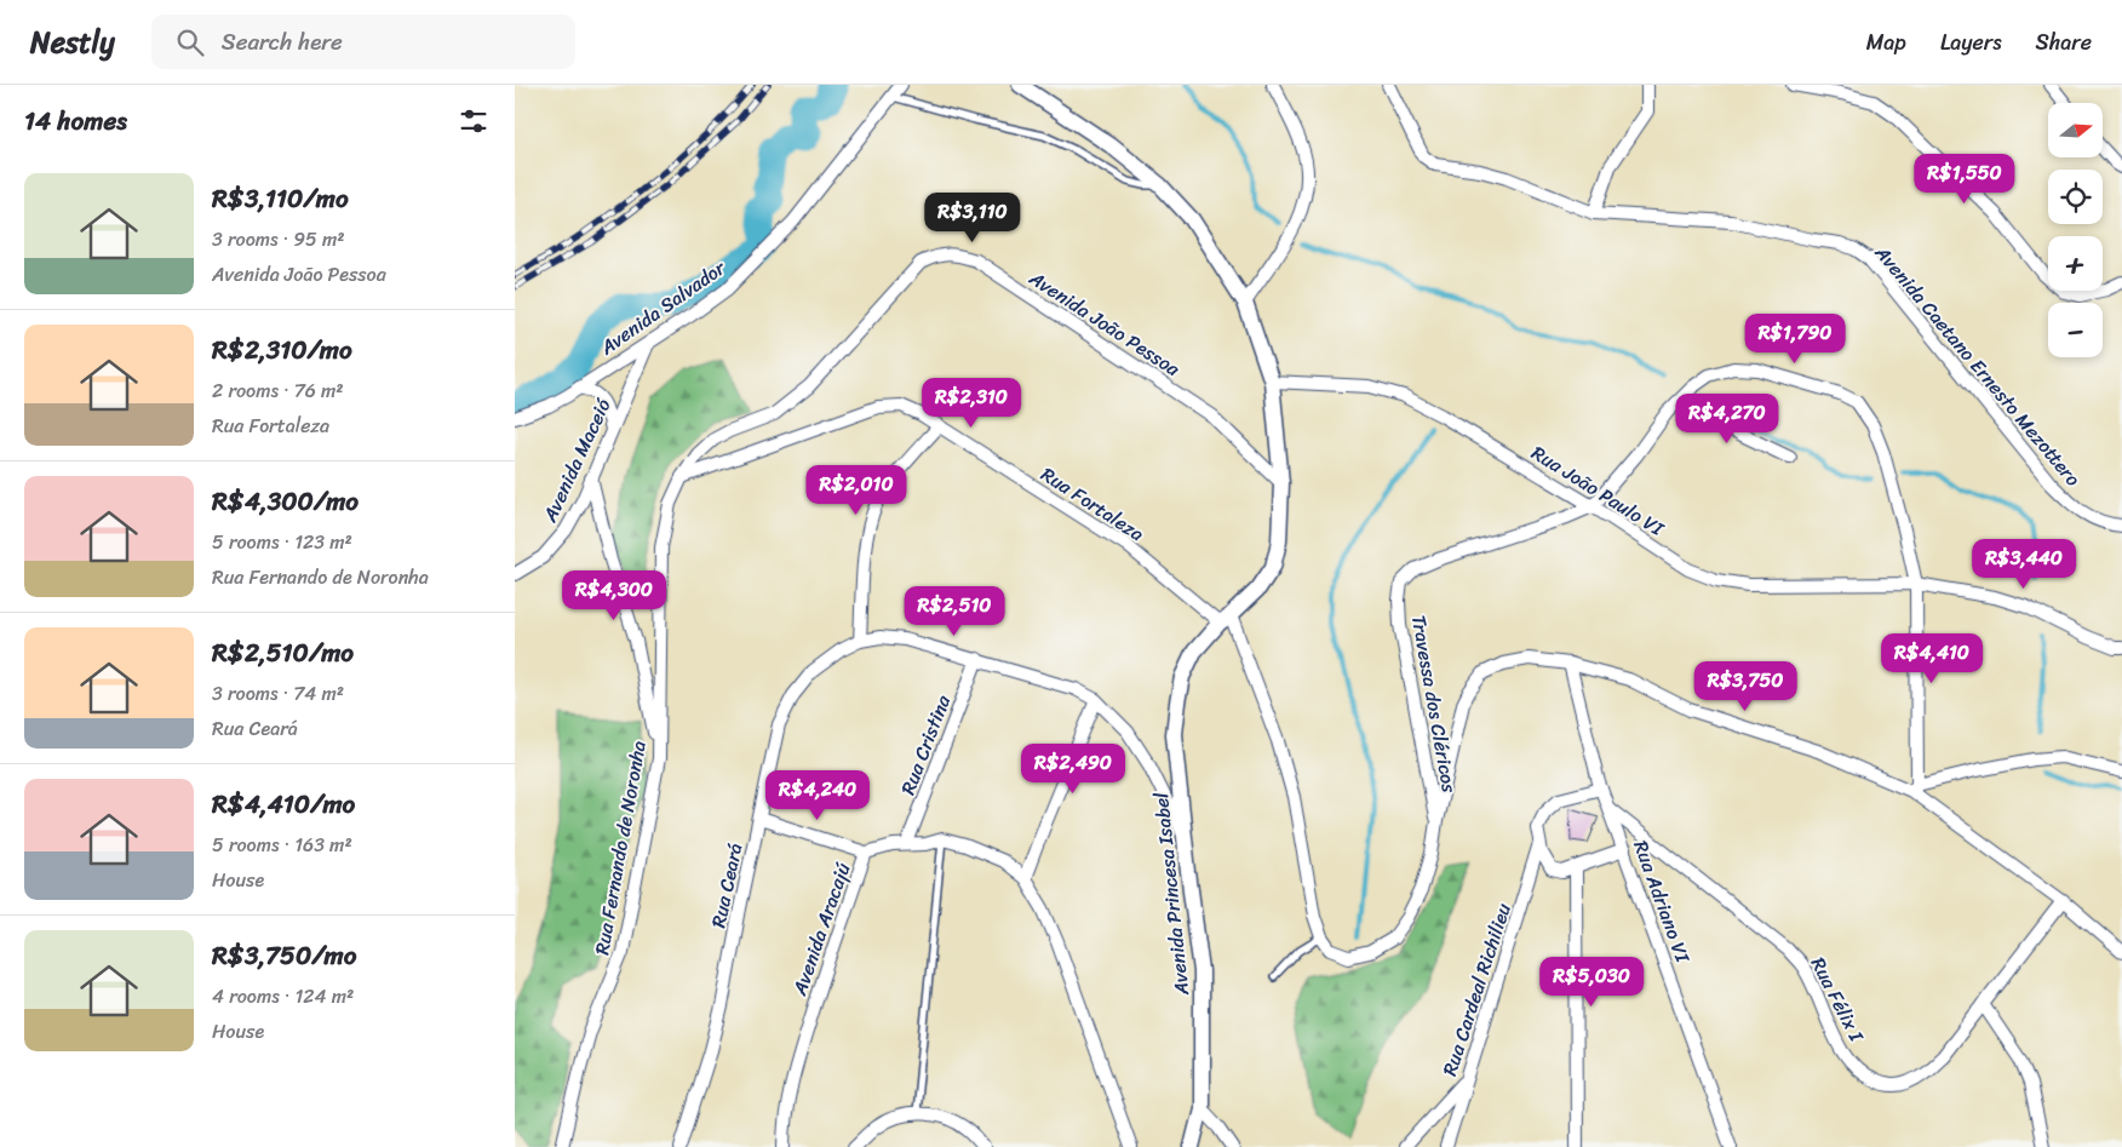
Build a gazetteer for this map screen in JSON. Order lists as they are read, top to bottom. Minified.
{"streets":{"street":["Avenida Salvador","Avenida João Pessoa","Avenida Caetano Ernesto Mezottero","Avenida Maceió","Rua João Paulo VI","Rua Fortaleza","Travessa dos Cléricos","Rua Cristina","Rua Fernando de Noronha","Rua Ceará","Avenida Princesa Isabel","Rua Adriano VI","Avenida Aracajú","Rua Cardeal Richilieu","Rua Félix I"]},"crossings":[["Avenida Salvador","Avenida Maceió"],["Avenida João Pessoa","Rua Fortaleza"],["Avenida João Pessoa","Rua Fernando de Noronha"],["Avenida João Pessoa","Avenida Princesa Isabel"],["Rua João Paulo VI","Travessa dos Cléricos"],["Rua João Paulo VI","Avenida Princesa Isabel"],["Rua Fortaleza","Rua Fernando de Noronha"],["Rua Fortaleza","Avenida Princesa Isabel"],["Rua Cristina","Rua Ceará"],["Rua Cristina","Avenida Aracajú"],["Rua Ceará","Avenida Princesa Isabel"],["Rua Adriano VI","Rua Cardeal Richilieu"],["Rua Adriano VI","Rua Félix I"],["Rua Cardeal Richilieu","Rua Félix I"]],"north":"right","page":{"header":"Nestly","search":"Search here","nav":["Map","Layers","Share"],"heading":"14 homes","map_buttons":["+","−"],"price":["R$1,550","R$3,110","R$1,790","R$2,310","R$4,270","R$2,010","R$3,440","R$4,300","R$2,510","R$4,410","R$3,750","R$2,490","R$4,240","R$5,030"],"list":[{"name":"R$3,110/mo","note":"3 rooms · 95 m² · Avenida João Pessoa"},{"name":"R$2,310/mo","note":"2 rooms · 76 m² · Rua Fortaleza"},{"name":"R$4,300/mo","note":"5 rooms · 123 m² · Rua Fernando de Noronha"},{"name":"R$2,510/mo","note":"3 rooms · 74 m² · Rua Ceará"},{"name":"R$4,410/mo","note":"5 rooms · 163 m² · House"},{"name":"R$3,750/mo","note":"4 rooms · 124 m² · House"}]}}
